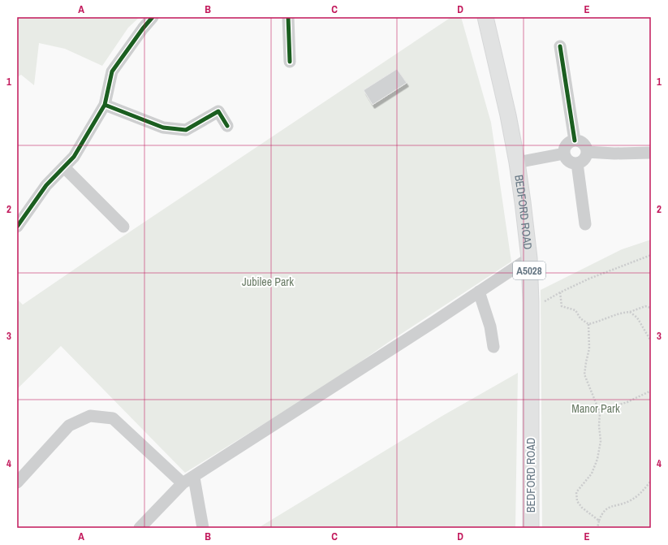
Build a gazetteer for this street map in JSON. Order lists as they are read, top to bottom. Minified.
{"streets":{"main road":["BEDFORD ROAD","A5028"]},"parks":["Jubilee Park","Manor Park"],"grid":{"columns":["A","B","C","D","E"],"rows":["1","2","3","4"]}}
